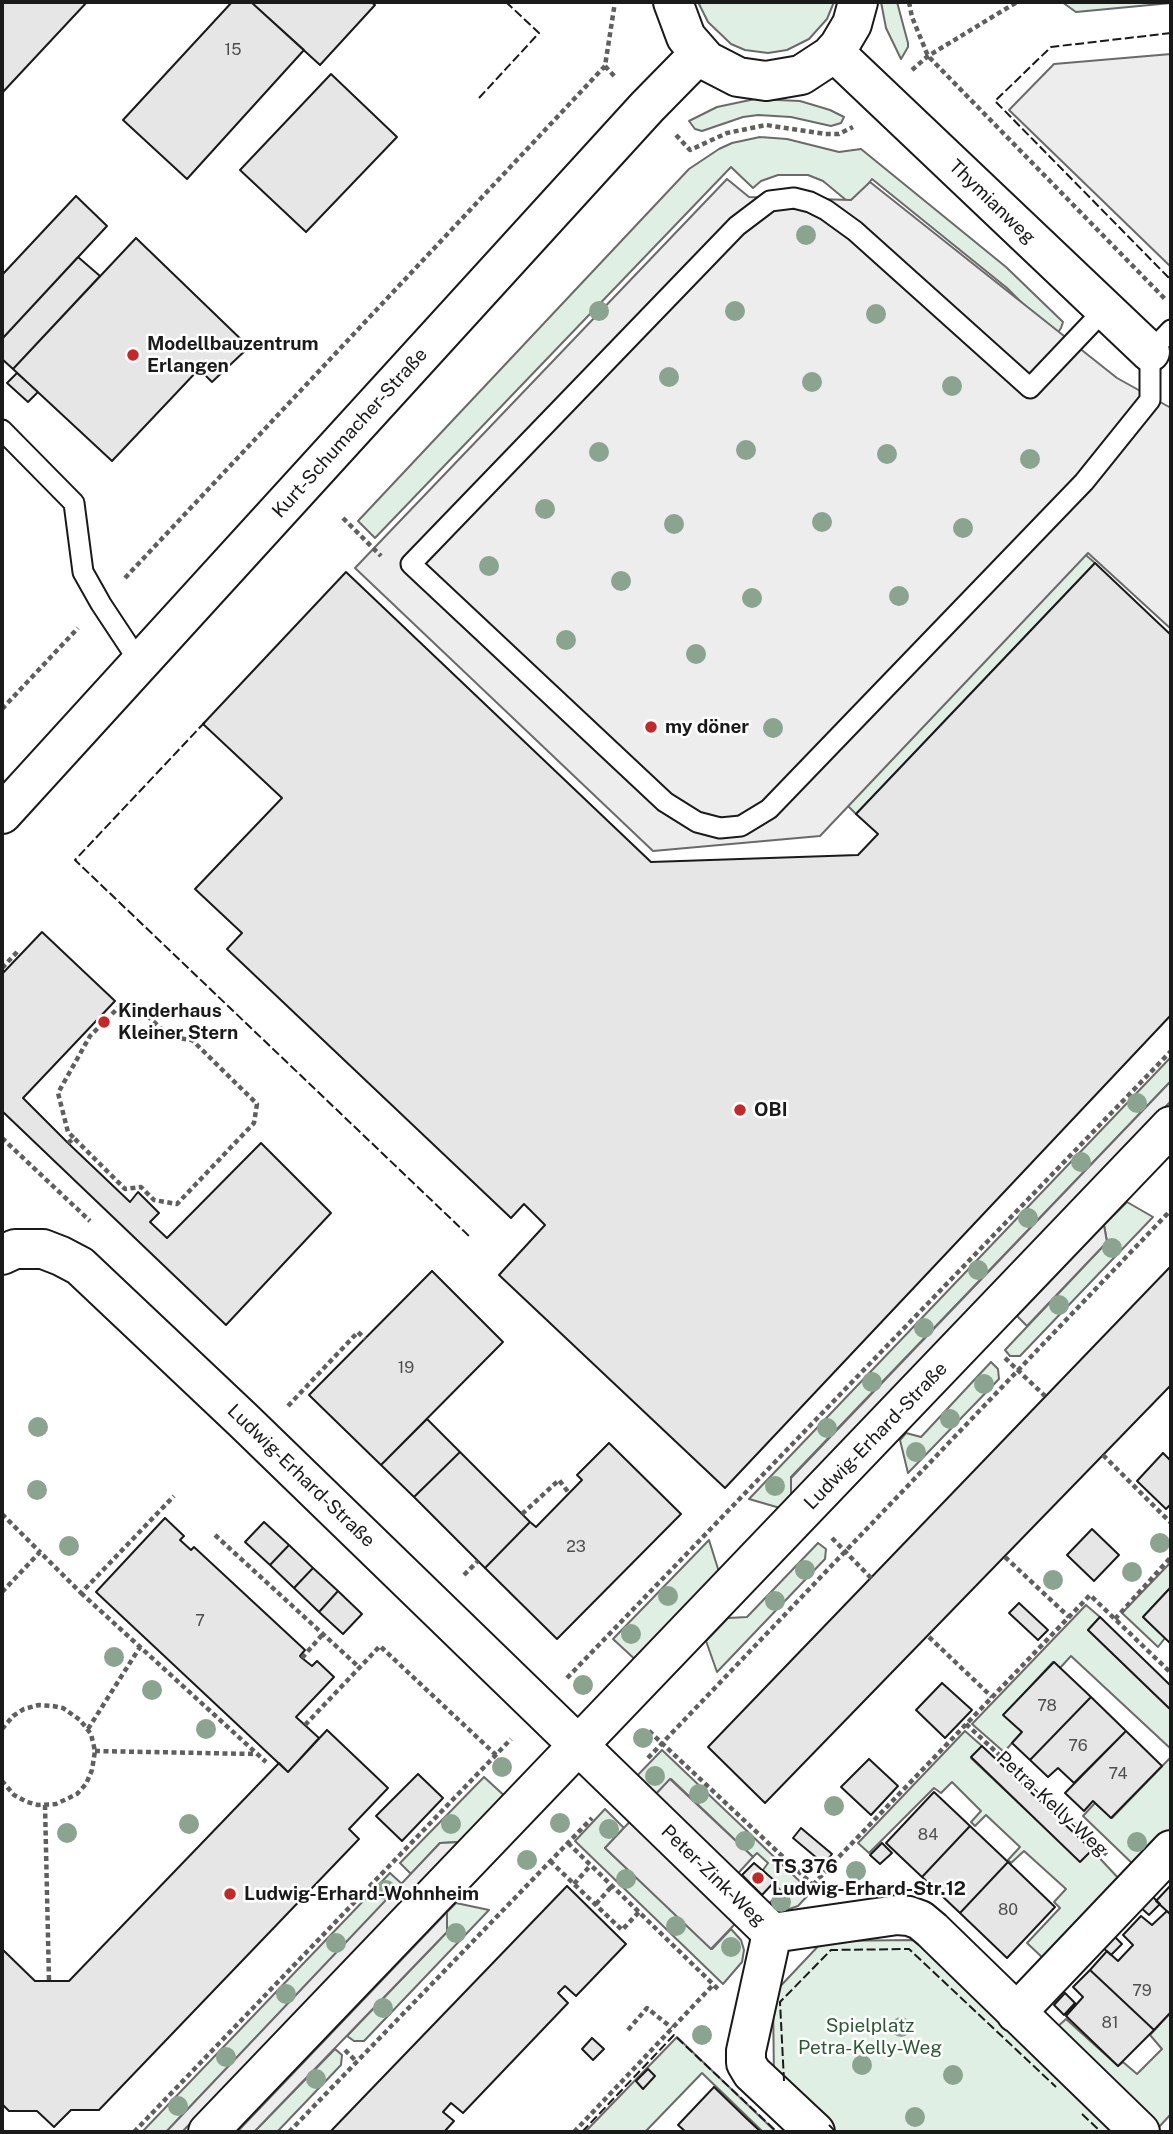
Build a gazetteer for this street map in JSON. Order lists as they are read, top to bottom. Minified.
{"streets":{"street":["Thymianweg","Kurt-Schumacher-Straße","Ludwig-Erhard-Straße","Peter-Zink-Weg"],"path":["Petra-Kelly-Weg"]},"crossings":[["Ludwig-Erhard-Straße","Peter-Zink-Weg"]],"parks":["Spielplatz Petra-Kelly-Weg"],"places":["Modellbauzentrum Erlangen","my döner","Kinderhaus Kleiner Stern","OBI","TS 376 Ludwig-Erhard-Str.12","Ludwig-Erhard-Wohnheim"],"house_numbers":["15","19","23","7","78","76","74","84","80","79","81"]}
